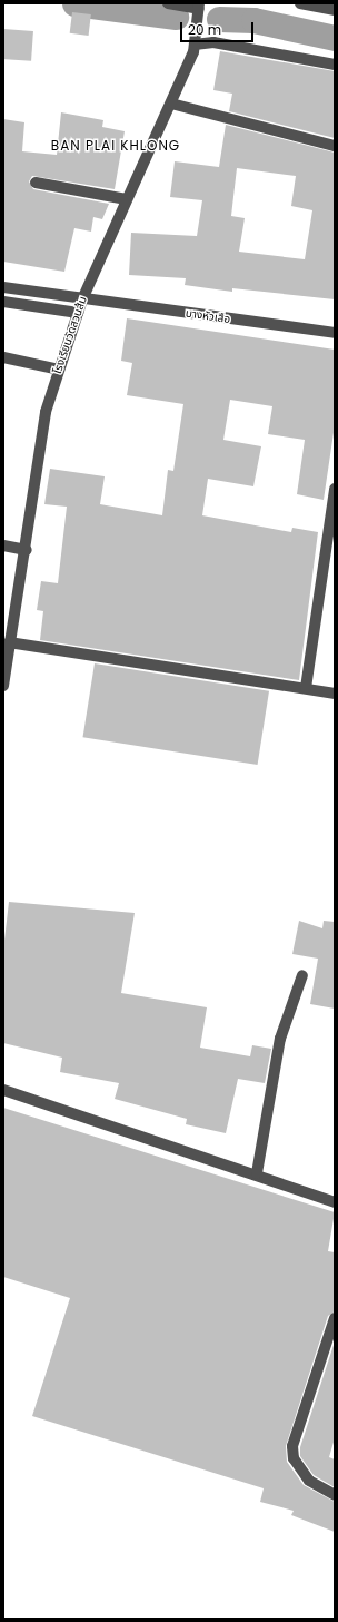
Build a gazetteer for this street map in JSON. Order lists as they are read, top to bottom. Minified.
{"streets":{"street":["บางหัวเสือ","โรงเรียนวัดสวนส้ม"]},"crossings":[["บางหัวเสือ","โรงเรียนวัดสวนส้ม"]],"districts":["BAN PLAI KHLONG"],"scale_bar":"20 m"}
